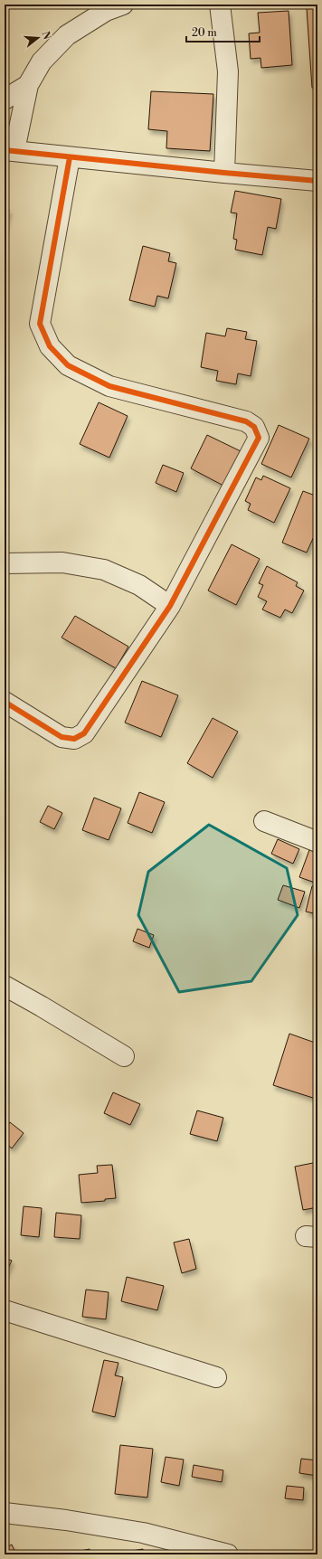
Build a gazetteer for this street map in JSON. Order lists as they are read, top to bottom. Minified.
{"scale_bar":"20 m","north":"right"}
